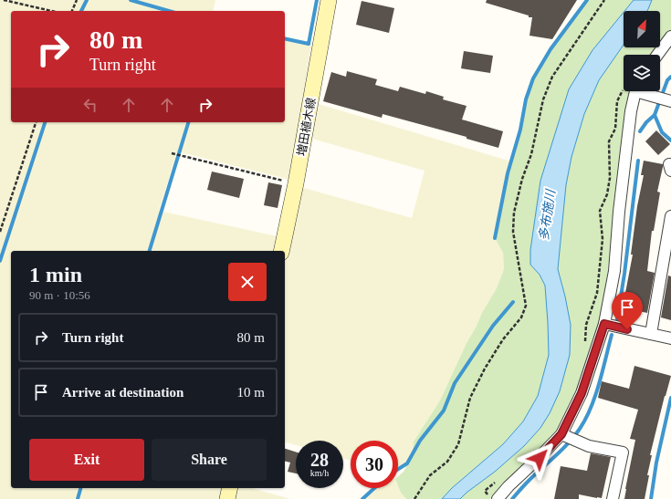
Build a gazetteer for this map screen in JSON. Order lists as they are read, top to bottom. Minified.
{"streets":{"street":["増田植木線"]},"water":["多布施川"],"north":"top right","page":{"turn":["80 m","Turn right"],"heading":["1 min","90 m · 10:56"],"list":[{"name":"Turn right","value":"80 m"},{"name":"Arrive at destination","value":"10 m"}],"buttons":["Exit","Share"],"speed":"28 km/h","limit":"30"}}
